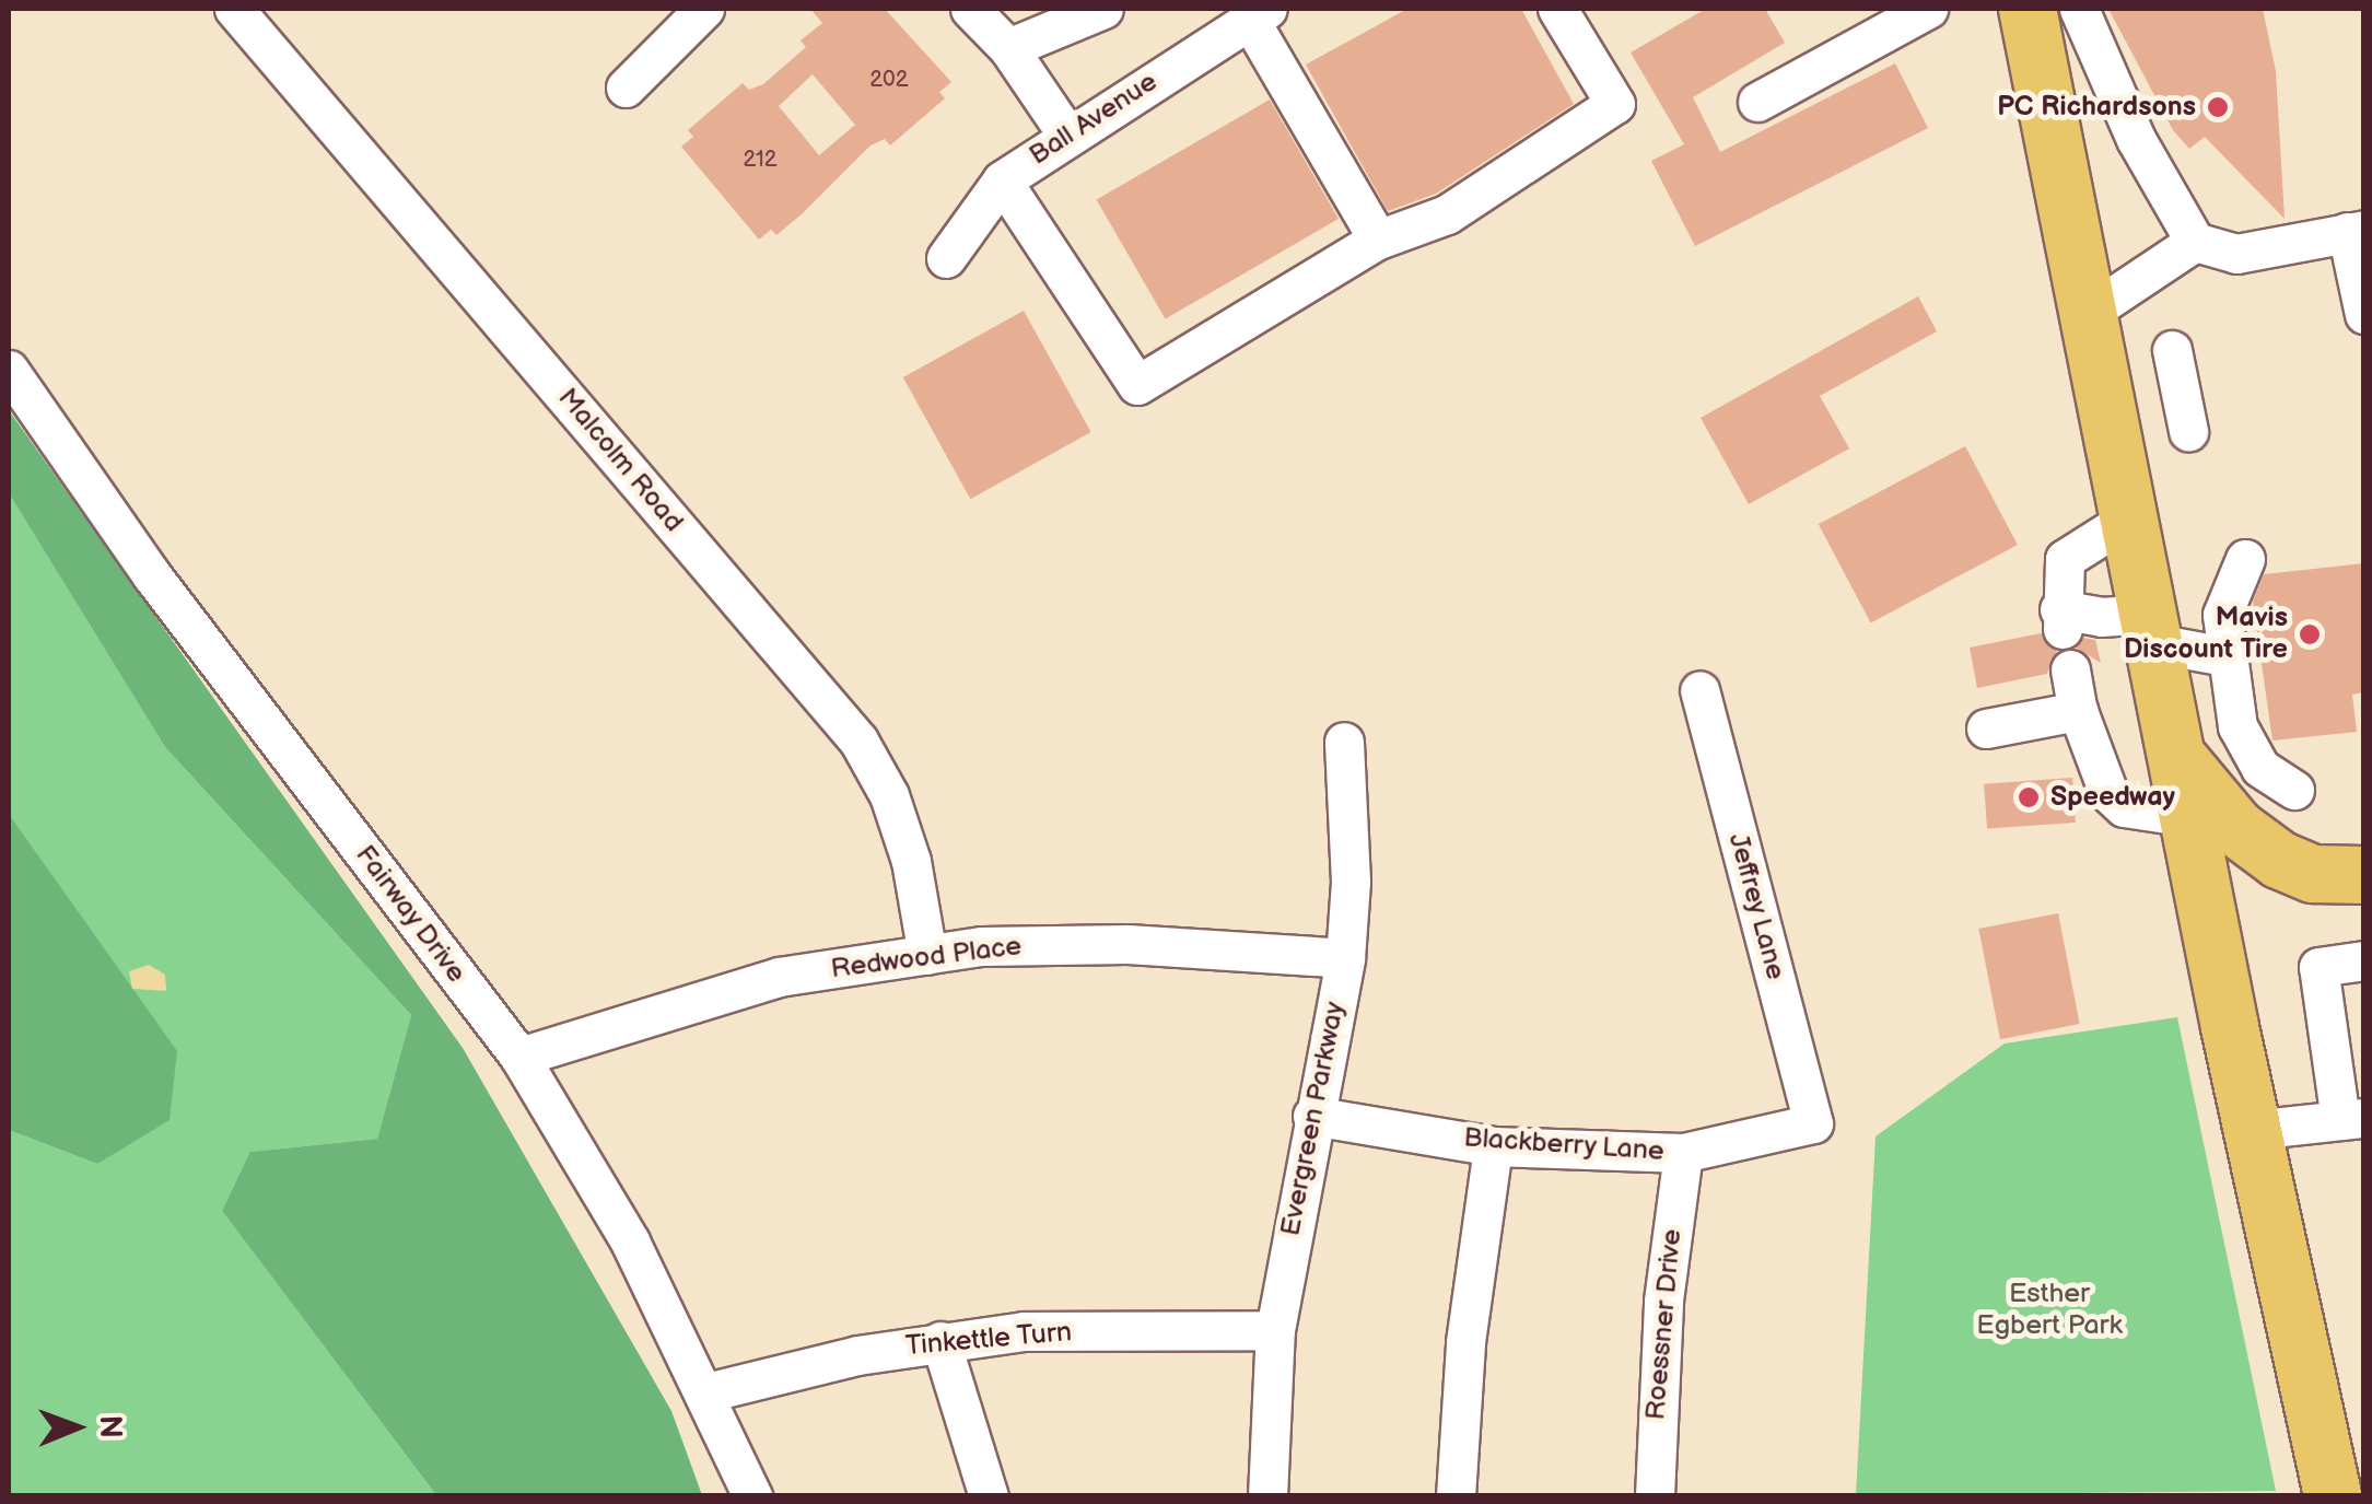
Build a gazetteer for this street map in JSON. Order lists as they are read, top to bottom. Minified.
{"streets":{"street":["Ball Avenue","Malcolm Road","Jeffrey Lane","Fairway Drive","Redwood Place","Evergreen Parkway","Blackberry Lane","Roessner Drive","Tinkettle Turn"]},"crossings":[["Malcolm Road","Redwood Place"],["Jeffrey Lane","Blackberry Lane"],["Fairway Drive","Redwood Place"],["Fairway Drive","Tinkettle Turn"],["Redwood Place","Evergreen Parkway"],["Evergreen Parkway","Blackberry Lane"],["Evergreen Parkway","Tinkettle Turn"],["Blackberry Lane","Roessner Drive"]],"parks":["Esther Egbert Park"],"places":["PC Richardsons","Mavis Discount Tire","Speedway"],"house_numbers":["202","212"],"north":"right"}
